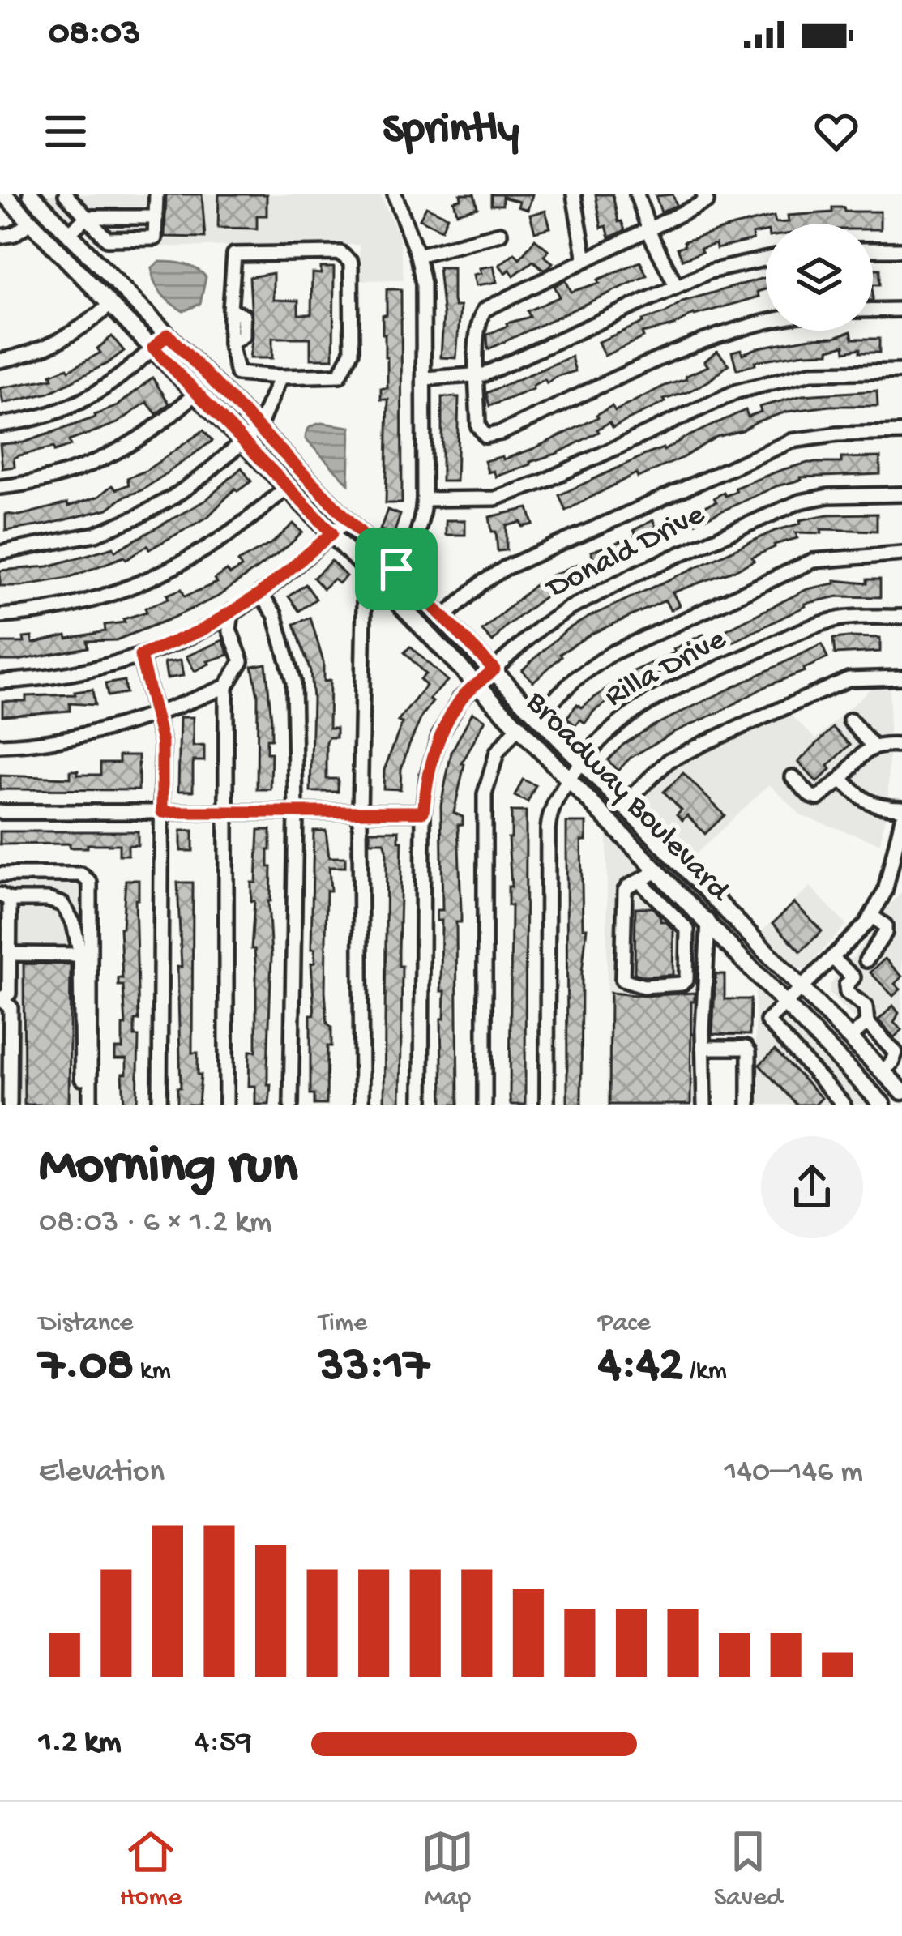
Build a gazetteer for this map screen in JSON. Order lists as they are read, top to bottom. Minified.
{"streets":{"main road":["Broadway Boulevard"],"street":["Donald Drive","Rilla Drive"]},"crossings":[["Donald Drive","Broadway Boulevard"],["Rilla Drive","Broadway Boulevard"]],"page":{"status":"08:03","header":"Sprintly","heading":["Morning run","08:03 · 6 × 1.2 km"],"stats":[["Distance","7.08 km"],["Time","33:17"],["Pace","4:42 /km"]],"chart":["Elevation","140–146 m"],"list":[{"name":"1.2 km","note":"4:59"}],"tabs":["Home","Map","Saved"]}}
